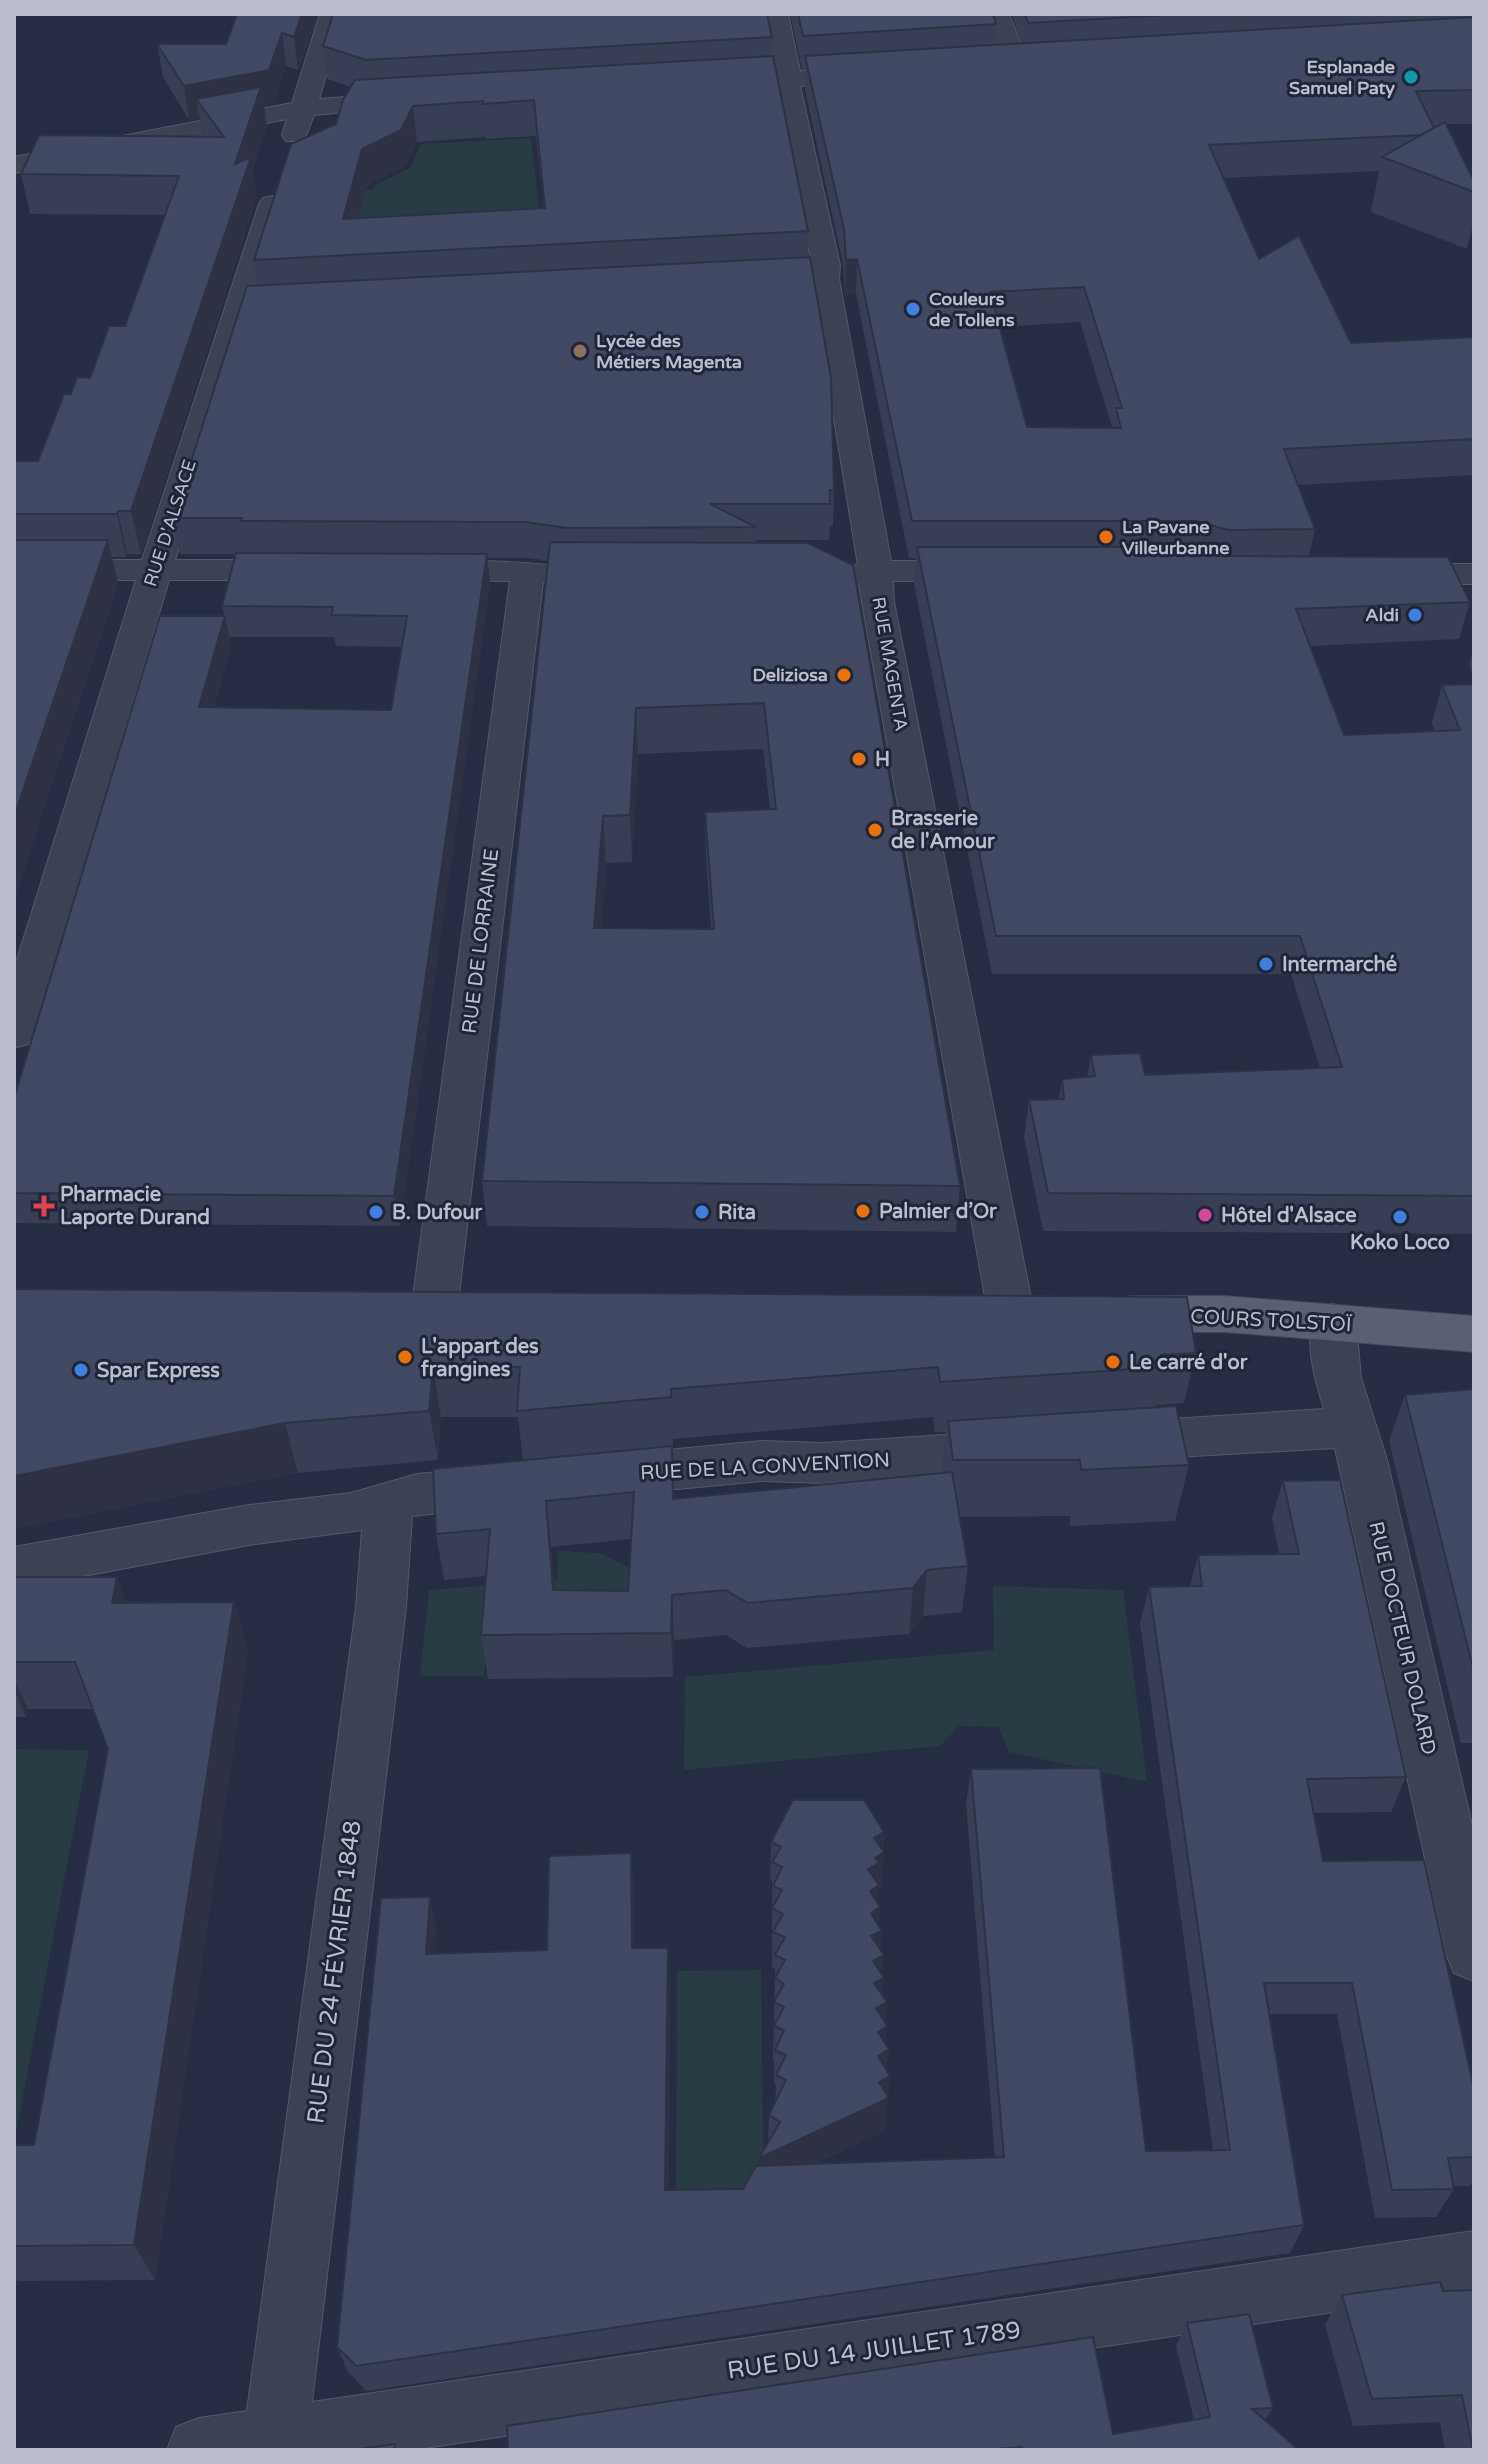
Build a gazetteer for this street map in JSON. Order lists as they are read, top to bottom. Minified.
{"streets":{"main road":["COURS TOLSTOÏ"],"street":["RUE D'ALSACE","RUE MAGENTA","RUE DE LORRAINE","RUE DE LA CONVENTION","RUE DOCTEUR DOLARD","RUE DU 24 FÉVRIER 1848","RUE DU 14 JUILLET 1789"]},"crossings":[["RUE MAGENTA","COURS TOLSTOÏ"],["COURS TOLSTOÏ","RUE DOCTEUR DOLARD"],["RUE DE LA CONVENTION","RUE DOCTEUR DOLARD"],["RUE DE LA CONVENTION","RUE DU 24 FÉVRIER 1848"],["RUE DU 24 FÉVRIER 1848","RUE DU 14 JUILLET 1789"]],"places":{"other":["Esplanade Samuel Paty","Couleurs de Tollens","Lycée des Métiers Magenta","La Pavane Villeurbanne","Aldi","Deliziosa","H","Brasserie de l'Amour","Intermarché","Palmier d’Or","B. Dufour","Rita","Hôtel d'Alsace","Koko Loco","L'appart des frangines","Le carré d'or","Spar Express"],"health":["Pharmacie Laporte Durand"]}}
